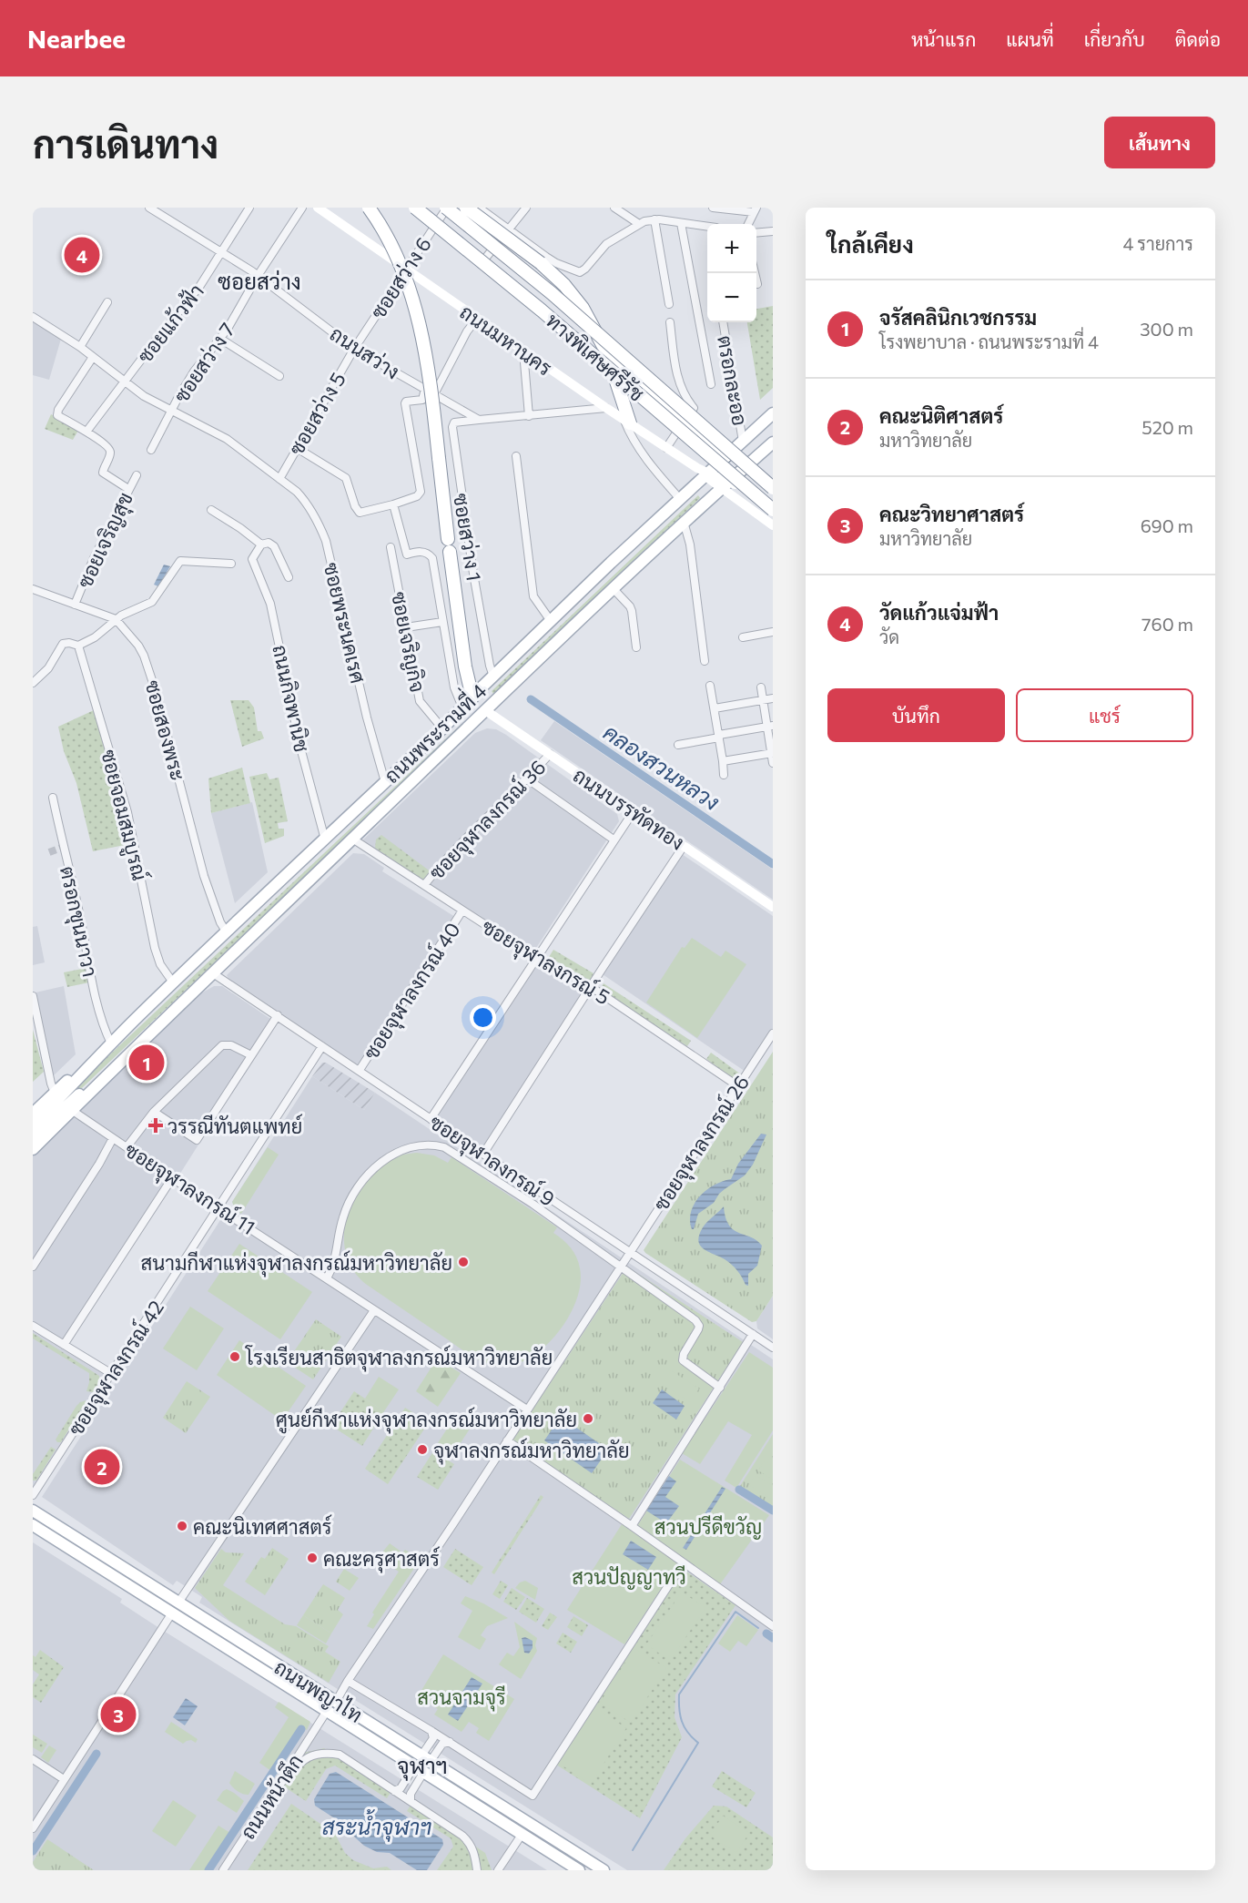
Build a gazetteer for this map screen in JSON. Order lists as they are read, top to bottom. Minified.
{"streets":{"highway":["ทางพิเศษศรีรัช"],"main road":["ถนนมหานคร","ถนนพระรามที่ 4","ถนนบรรทัดทอง","ถนนพญาไท"],"street":["ซอยสว่าง 6","ซอยแก้วฟ้า","ถนนสว่าง","ซอยสว่าง 7","ตรอกละออ","ซอยสว่าง 5","ซอยสว่าง 1","ซอยเจริญสุข","ซอยพระนคเรศ","ซอยเจริญกิจ","ถนนกิจพานิช","ซอยสองพระ","ซอยจอมสมบูรณ์","ซอยจุฬาลงกรณ์ 36","ตรอกขุนนาวา","ซอยจุฬาลงกรณ์ 5","ซอยจุฬาลงกรณ์ 40","ซอยจุฬาลงกรณ์ 26","ซอยจุฬาลงกรณ์ 9","ซอยจุฬาลงกรณ์ 11","ซอยจุฬาลงกรณ์ 42","ถนนหน้าตึก"]},"crossings":[["ซอยสว่าง 6","ถนนมหานคร"],["ซอยสว่าง 6","ถนนสว่าง"],["ซอยสว่าง 6","ทางพิเศษศรีรัช"],["ซอยสว่าง 6","ซอยสว่าง 5"],["ซอยแก้วฟ้า","ถนนสว่าง"],["ซอยแก้วฟ้า","ซอยสว่าง 7"],["ซอยแก้วฟ้า","ซอยสว่าง 5"],["ซอยแก้วฟ้า","ซอยพระนคเรศ"],["ถนนมหานคร","ถนนพระรามที่ 4"],["ถนนสว่าง","ซอยสว่าง 7"],["ถนนสว่าง","ซอยสว่าง 5"],["ถนนสว่าง","ซอยสว่าง 1"],["ตรอกละออ","ถนนพระรามที่ 4"],["ซอยสว่าง 5","ซอยพระนคเรศ"],["ซอยสว่าง 1","ถนนพระรามที่ 4"],["ซอยเจริญสุข","ซอยสองพระ"],["ซอยพระนคเรศ","ถนนพระรามที่ 4"],["ซอยเจริญกิจ","ถนนพระรามที่ 4"],["ถนนกิจพานิช","ถนนพระรามที่ 4"],["ซอยสองพระ","ถนนพระรามที่ 4"],["ถนนพระรามที่ 4","ถนนบรรทัดทอง"],["ถนนพระรามที่ 4","ซอยจอมสมบูรณ์"],["ถนนพระรามที่ 4","ตรอกขุนนาวา"],["ถนนพระรามที่ 4","ซอยจุฬาลงกรณ์ 5"],["ถนนพระรามที่ 4","ซอยจุฬาลงกรณ์ 9"],["ถนนพระรามที่ 4","ซอยจุฬาลงกรณ์ 11"],["ถนนบรรทัดทอง","ซอยจุฬาลงกรณ์ 36"],["ซอยจุฬาลงกรณ์ 36","ซอยจุฬาลงกรณ์ 5"],["ซอยจุฬาลงกรณ์ 5","ซอยจุฬาลงกรณ์ 40"],["ซอยจุฬาลงกรณ์ 5","ซอยจุฬาลงกรณ์ 26"],["ซอยจุฬาลงกรณ์ 40","ซอยจุฬาลงกรณ์ 9"],["ซอยจุฬาลงกรณ์ 26","ซอยจุฬาลงกรณ์ 9"],["ซอยจุฬาลงกรณ์ 26","ซอยจุฬาลงกรณ์ 11"],["ซอยจุฬาลงกรณ์ 26","ถนนพญาไท"],["ซอยจุฬาลงกรณ์ 9","ซอยจุฬาลงกรณ์ 42"],["ซอยจุฬาลงกรณ์ 11","ซอยจุฬาลงกรณ์ 42"],["ถนนพญาไท","ถนนหน้าตึก"]],"districts":["ซอยสว่าง","จุฬาฯ"],"water":["คลองสวนหลวง","สระน้ำจุฬาฯ"],"parks":["สวนปรีดีขวัญ","สวนปัญญาทวี","สวนจามจุรี"],"places":{"health":["วรรณีทันตแพทย์"],"other":["สนามกีฬาแห่งจุฬาลงกรณ์มหาวิทยาลัย","โรงเรียนสาธิตจุฬาลงกรณ์มหาวิทยาลัย","ศูนย์กีฬาแห่งจุฬาลงกรณ์มหาวิทยาลัย","จุฬาลงกรณ์มหาวิทยาลัย","คณะนิเทศศาสตร์","คณะครุศาสตร์"]},"page":{"header":"Nearbee","nav":["หน้าแรก","แผนที่","เกี่ยวกับ","ติดต่อ"],"buttons":["เส้นทาง",["บันทึก","แชร์"]],"title":"การเดินทาง","heading":["ใกล้เคียง","4 รายการ"],"map_buttons":["+","−"],"pins":["4","1","2","3"],"list":[{"mark":"1","name":"จรัสคลินิกเวชกรรม","note":"โรงพยาบาล · ถนนพระรามที่ 4","value":"300 m"},{"mark":"2","name":"คณะนิติศาสตร์","note":"มหาวิทยาลัย","value":"520 m"},{"mark":"3","name":"คณะวิทยาศาสตร์","note":"มหาวิทยาลัย","value":"690 m"},{"mark":"4","name":"วัดแก้วแจ่มฟ้า","note":"วัด","value":"760 m"}]}}
